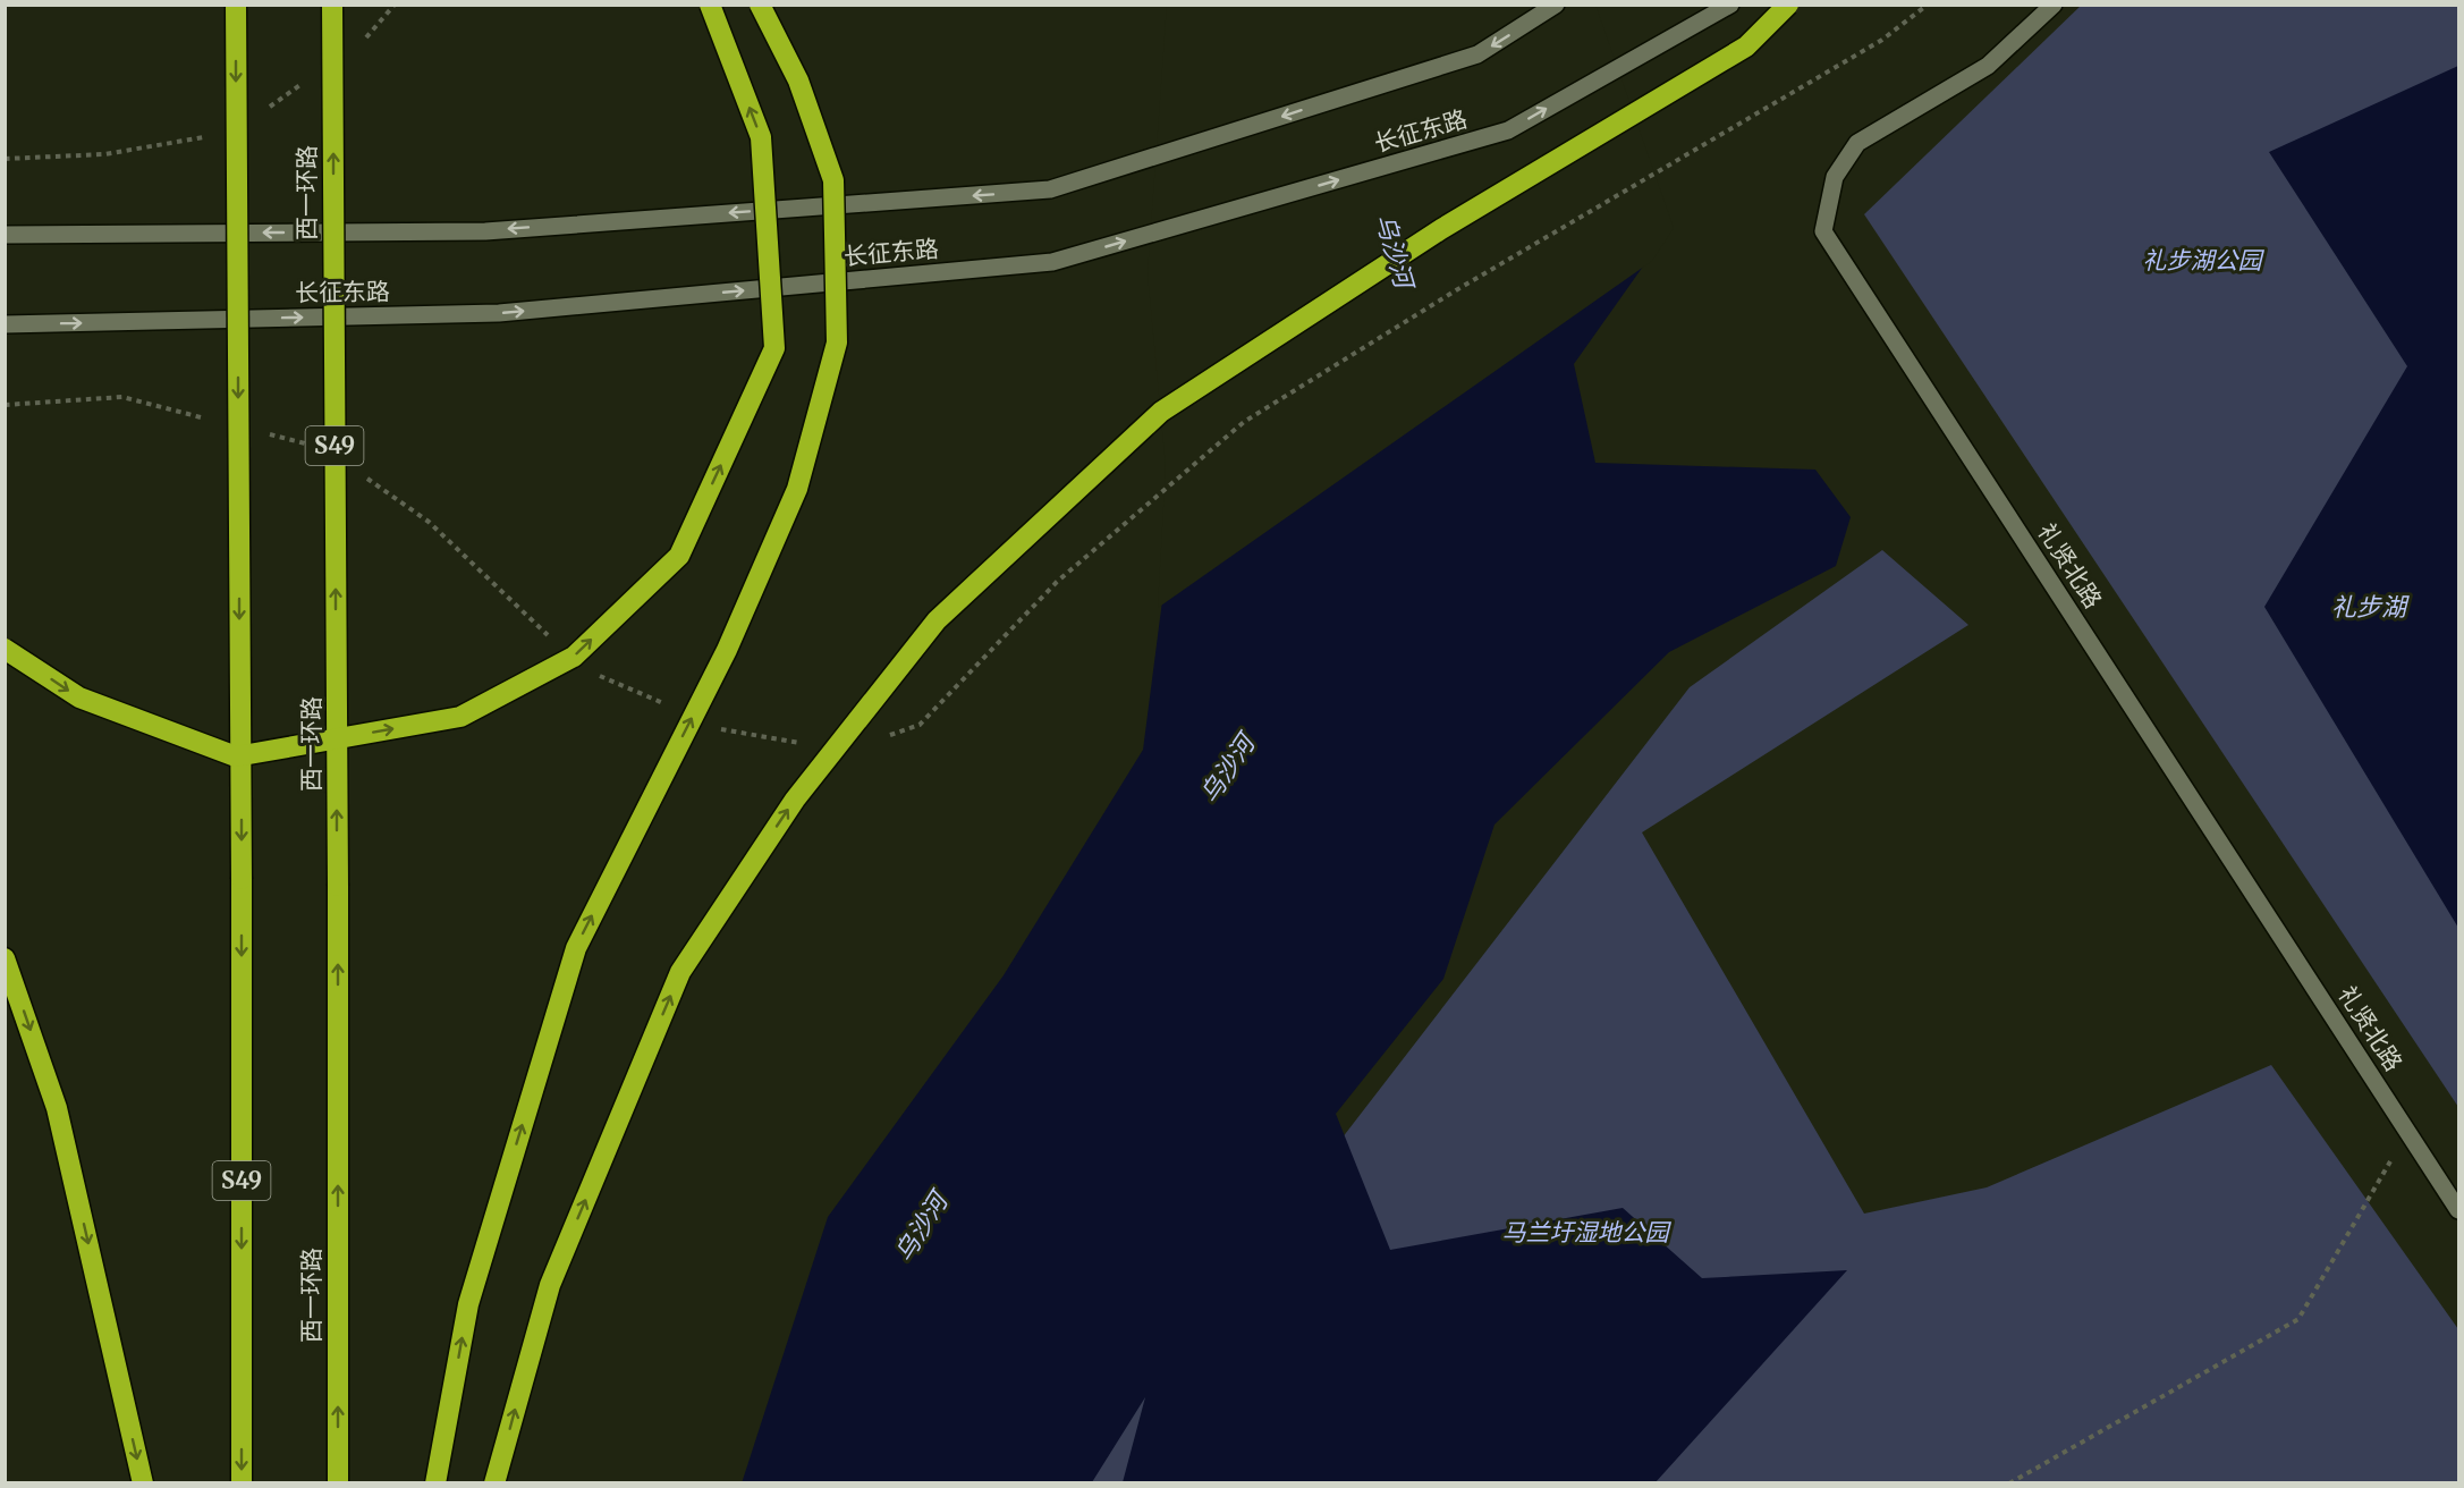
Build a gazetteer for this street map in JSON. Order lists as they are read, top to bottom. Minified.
{"streets":{"highway":["西一环路","S49"],"main road":["长征东路","礼贤北路"]},"water":["乌沙河","礼步湖"],"parks":["礼步湖公园","马兰圩湿地公园"]}
